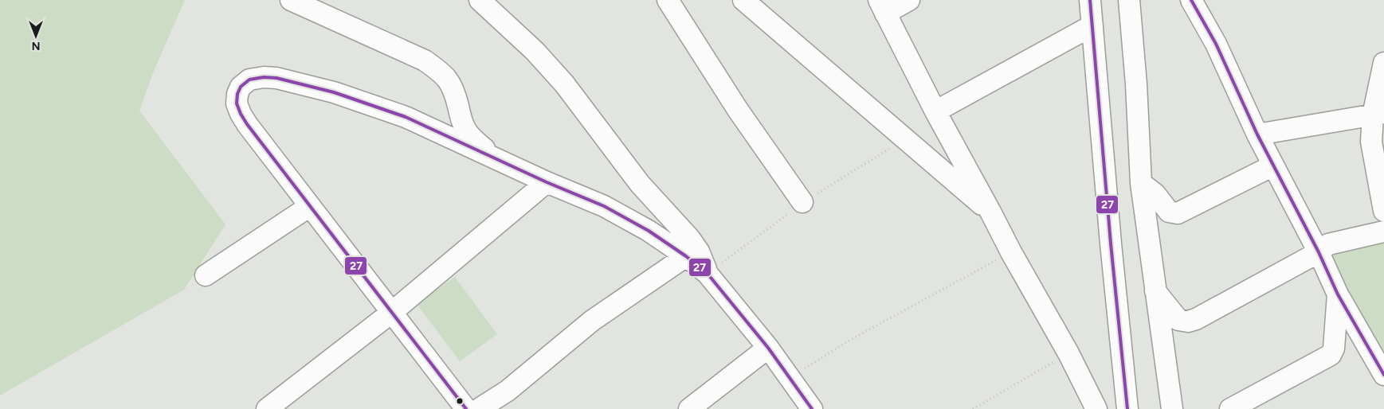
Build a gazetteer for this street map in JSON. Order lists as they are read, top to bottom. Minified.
{"lines":["transit line 27"],"north":"bottom"}
